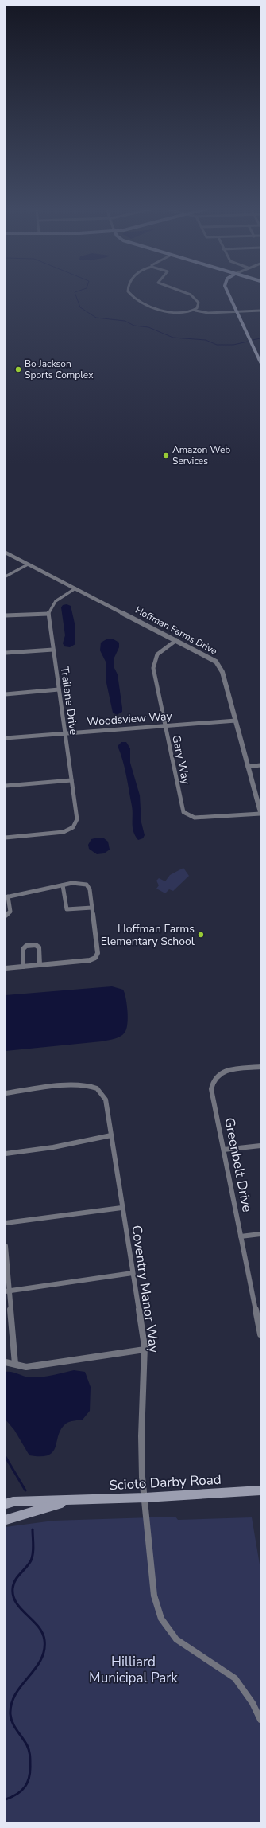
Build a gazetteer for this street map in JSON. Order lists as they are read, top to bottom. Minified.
{"streets":{"main road":["Scioto Darby Road"],"street":["Hoffman Farms Drive","Trailane Drive","Woodsview Way","Gary Way","Greenbelt Drive","Coventry Manor Way"]},"crossings":[["Hoffman Farms Drive","Woodsview Way"],["Hoffman Farms Drive","Gary Way"],["Trailane Drive","Woodsview Way"],["Woodsview Way","Gary Way"],["Coventry Manor Way","Scioto Darby Road"]],"parks":["Hilliard Municipal Park"],"places":["Bo Jackson Sports Complex","Amazon Web Services","Hoffman Farms Elementary School"]}
